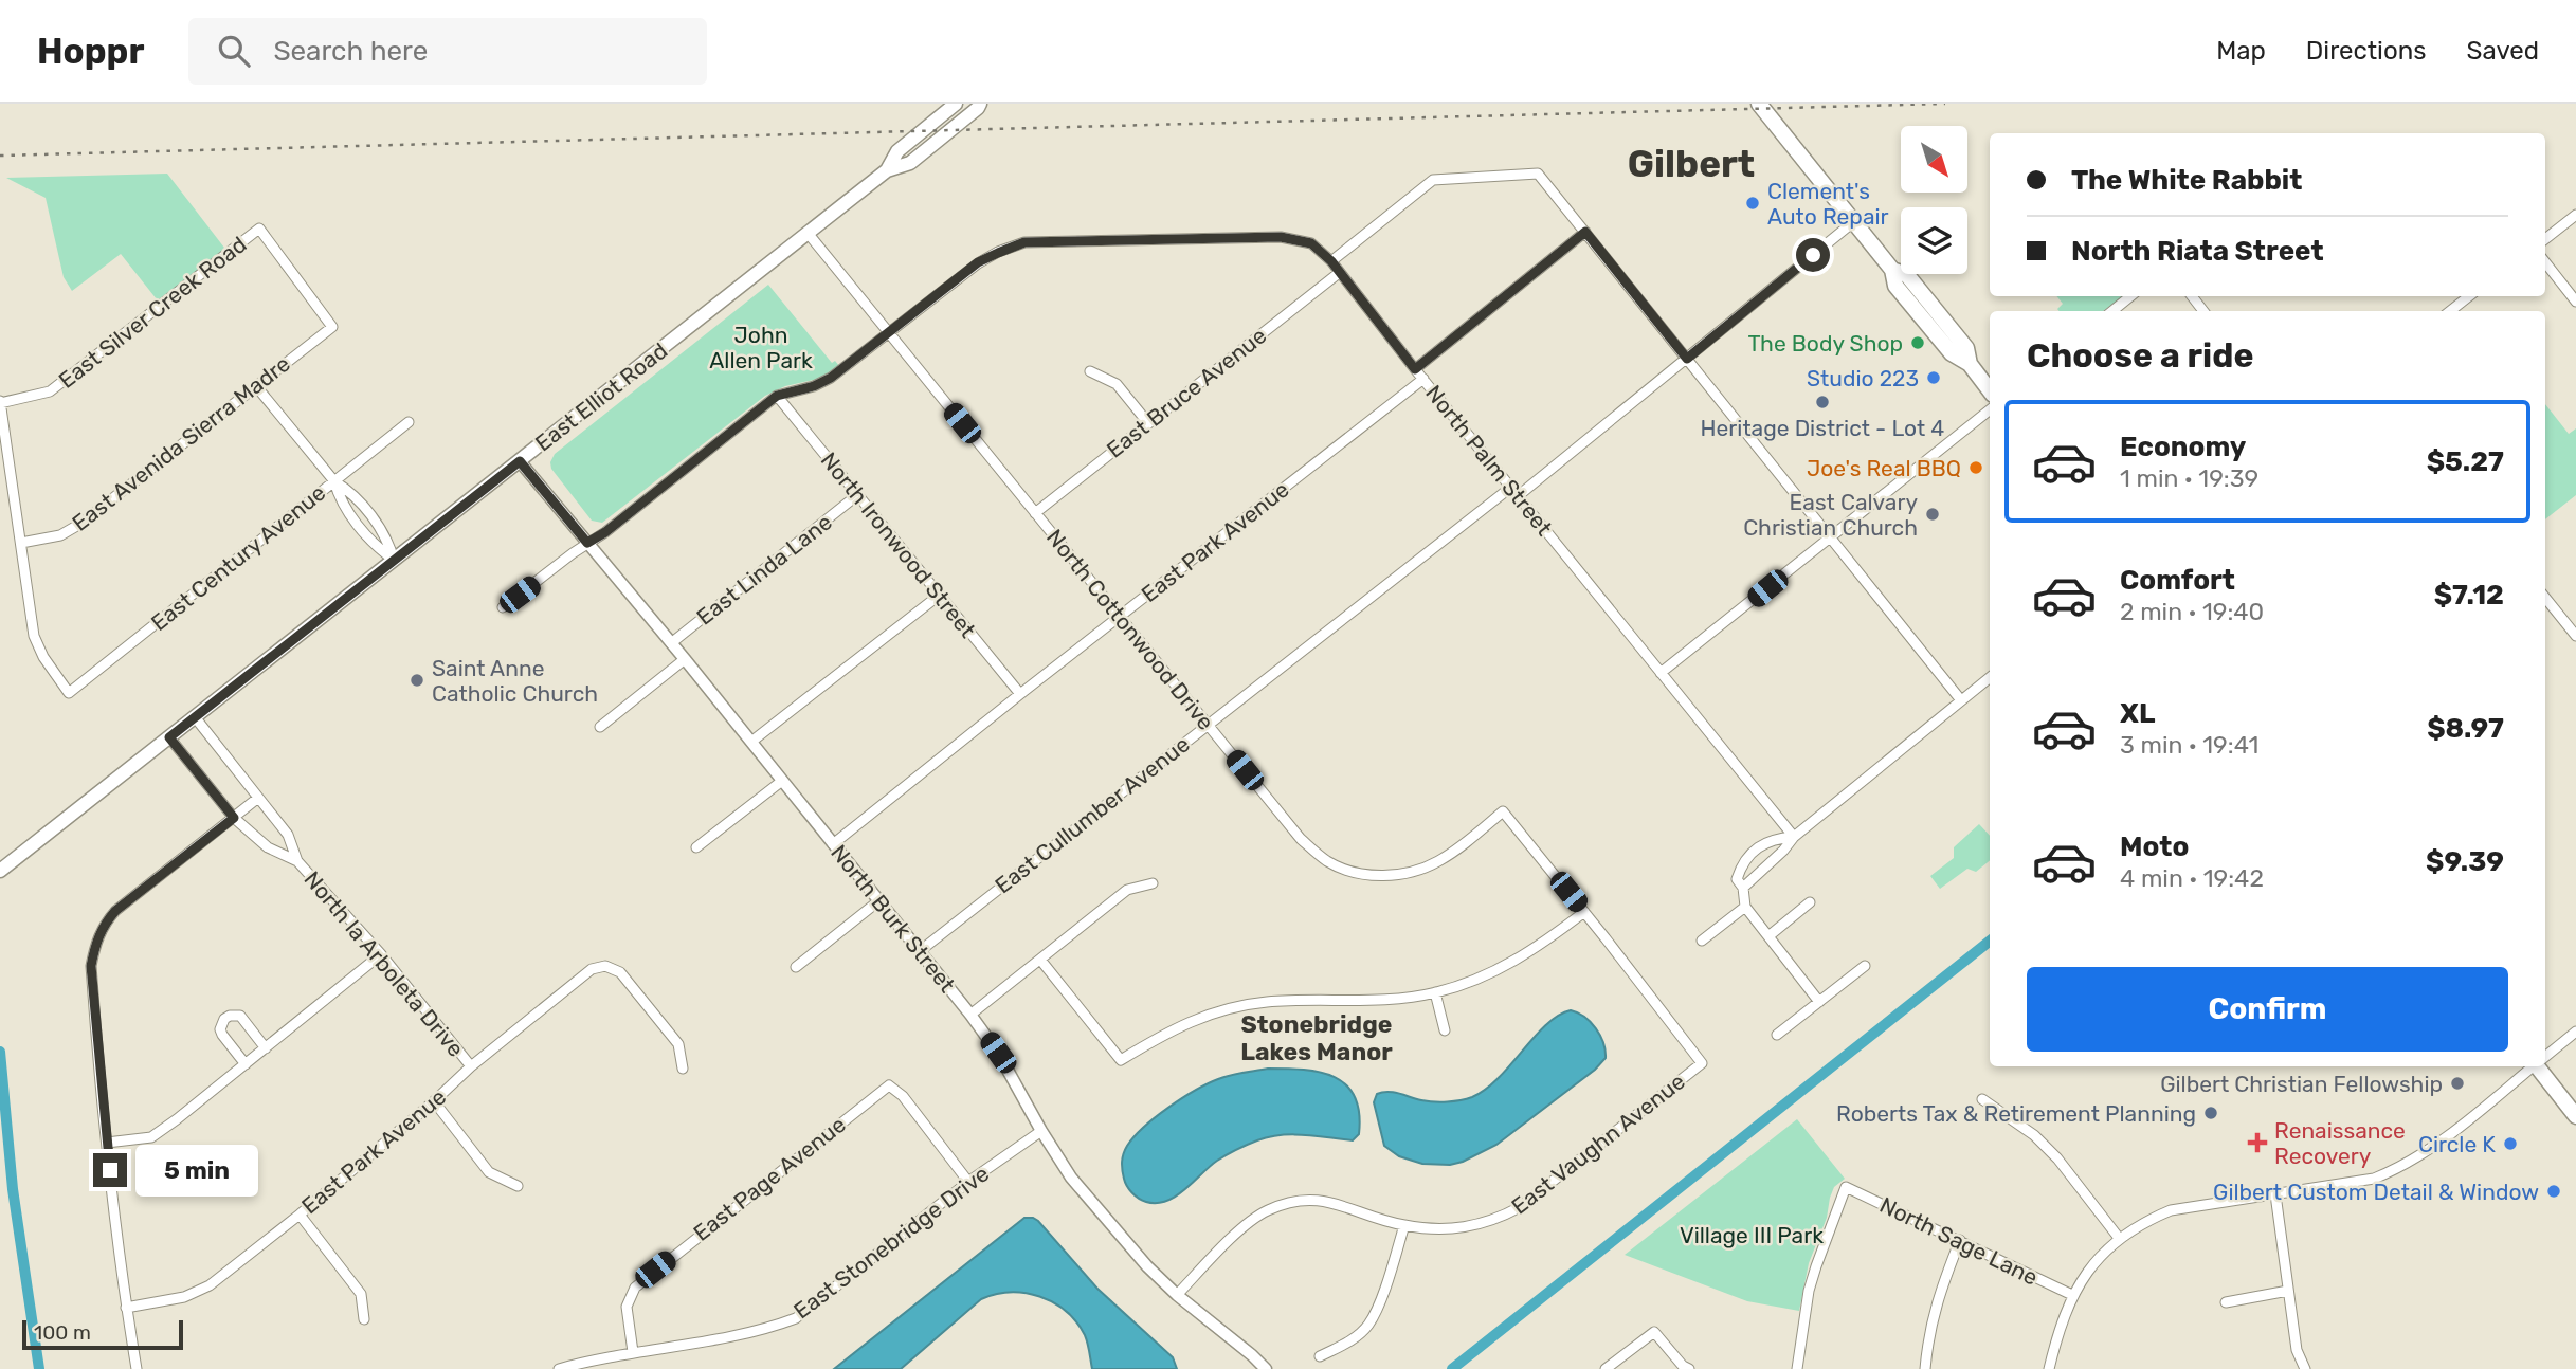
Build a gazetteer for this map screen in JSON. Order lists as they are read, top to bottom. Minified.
{"streets":{"main road":["East Elliot Road"],"street":["East Silver Creek Road","East Bruce Avenue","East Avenida Sierra Madre","North Palm Street","East Park Avenue","North Ironwood Street","East Century Avenue","East Linda Lane","North Cottonwood Drive","East Cullumber Avenue","North Burk Street","North la Arboleta Drive","East Vaughn Avenue","East Page Avenue","North Sage Lane","East Stonebridge Drive"]},"crossings":[["East Silver Creek Road","East Avenida Sierra Madre"],["East Bruce Avenue","North Palm Street"],["East Bruce Avenue","North Cottonwood Drive"],["East Elliot Road","North Cottonwood Drive"],["East Elliot Road","North Burk Street"],["East Elliot Road","North la Arboleta Drive"],["East Avenida Sierra Madre","East Century Avenue"],["North Palm Street","East Park Avenue"],["North Palm Street","North Ironwood Street"],["North Palm Street","North Cottonwood Drive"],["North Palm Street","East Cullumber Avenue"],["East Park Avenue","North Ironwood Street"],["East Park Avenue","North Cottonwood Drive"],["East Park Avenue","North Burk Street"],["East Park Avenue","North la Arboleta Drive"],["North Ironwood Street","East Linda Lane"],["East Linda Lane","North Burk Street"],["North Cottonwood Drive","East Cullumber Avenue"],["North Cottonwood Drive","East Vaughn Avenue"],["East Cullumber Avenue","North Burk Street"],["North Burk Street","East Vaughn Avenue"],["North Burk Street","East Stonebridge Drive"],["East Page Avenue","East Stonebridge Drive"]],"districts":["Gilbert","Stonebridge Lakes Manor"],"parks":["John Allen Park","Village III Park"],"places":{"other":["Clement's Auto Repair","The Body Shop","Studio 223","Heritage District - Lot 4","Joe's Real BBQ","East Calvary Christian Church","Saint Anne Catholic Church","Gilbert Christian Fellowship","Roberts Tax & Retirement Planning","Circle K","Gilbert Custom Detail & Window"],"health":["Renaissance Recovery"]},"scale_bar":"100 m","north":"bottom right","page":{"header":"Hoppr","search":"Search here","nav":["Map","Directions","Saved"],"banner":["The White Rabbit","North Riata Street"],"heading":"Choose a ride","list":[{"name":"Economy","note":"1 min · 19:39","value":"$5.27"},{"name":"Comfort","note":"2 min · 19:40","value":"$7.12"},{"name":"XL","note":"3 min · 19:41","value":"$8.97"},{"name":"Moto","note":"4 min · 19:42","value":"$9.39"}],"buttons":"Confirm","bubble":"5 min","scale":"100 m"}}
